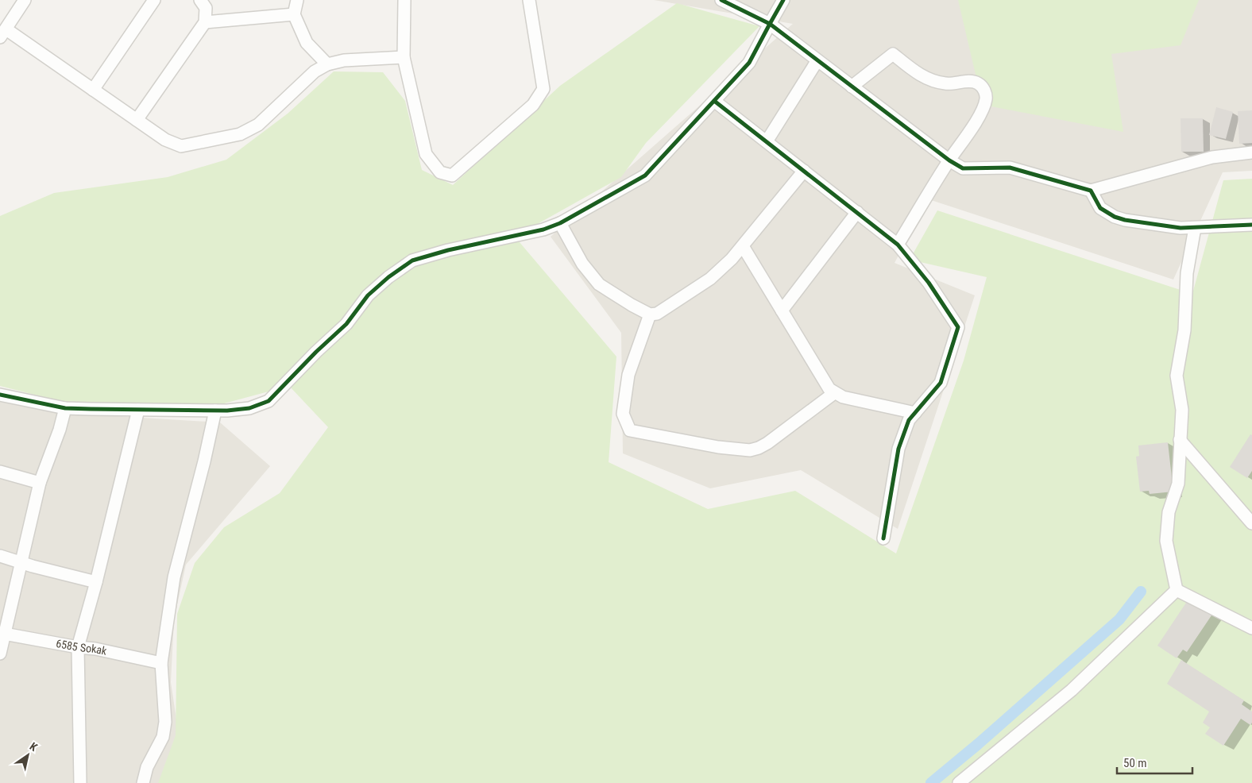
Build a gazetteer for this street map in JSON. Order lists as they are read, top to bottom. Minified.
{"streets":{"street":["6585 Sokak"]},"scale_bar":"50 m","north":"top right"}
